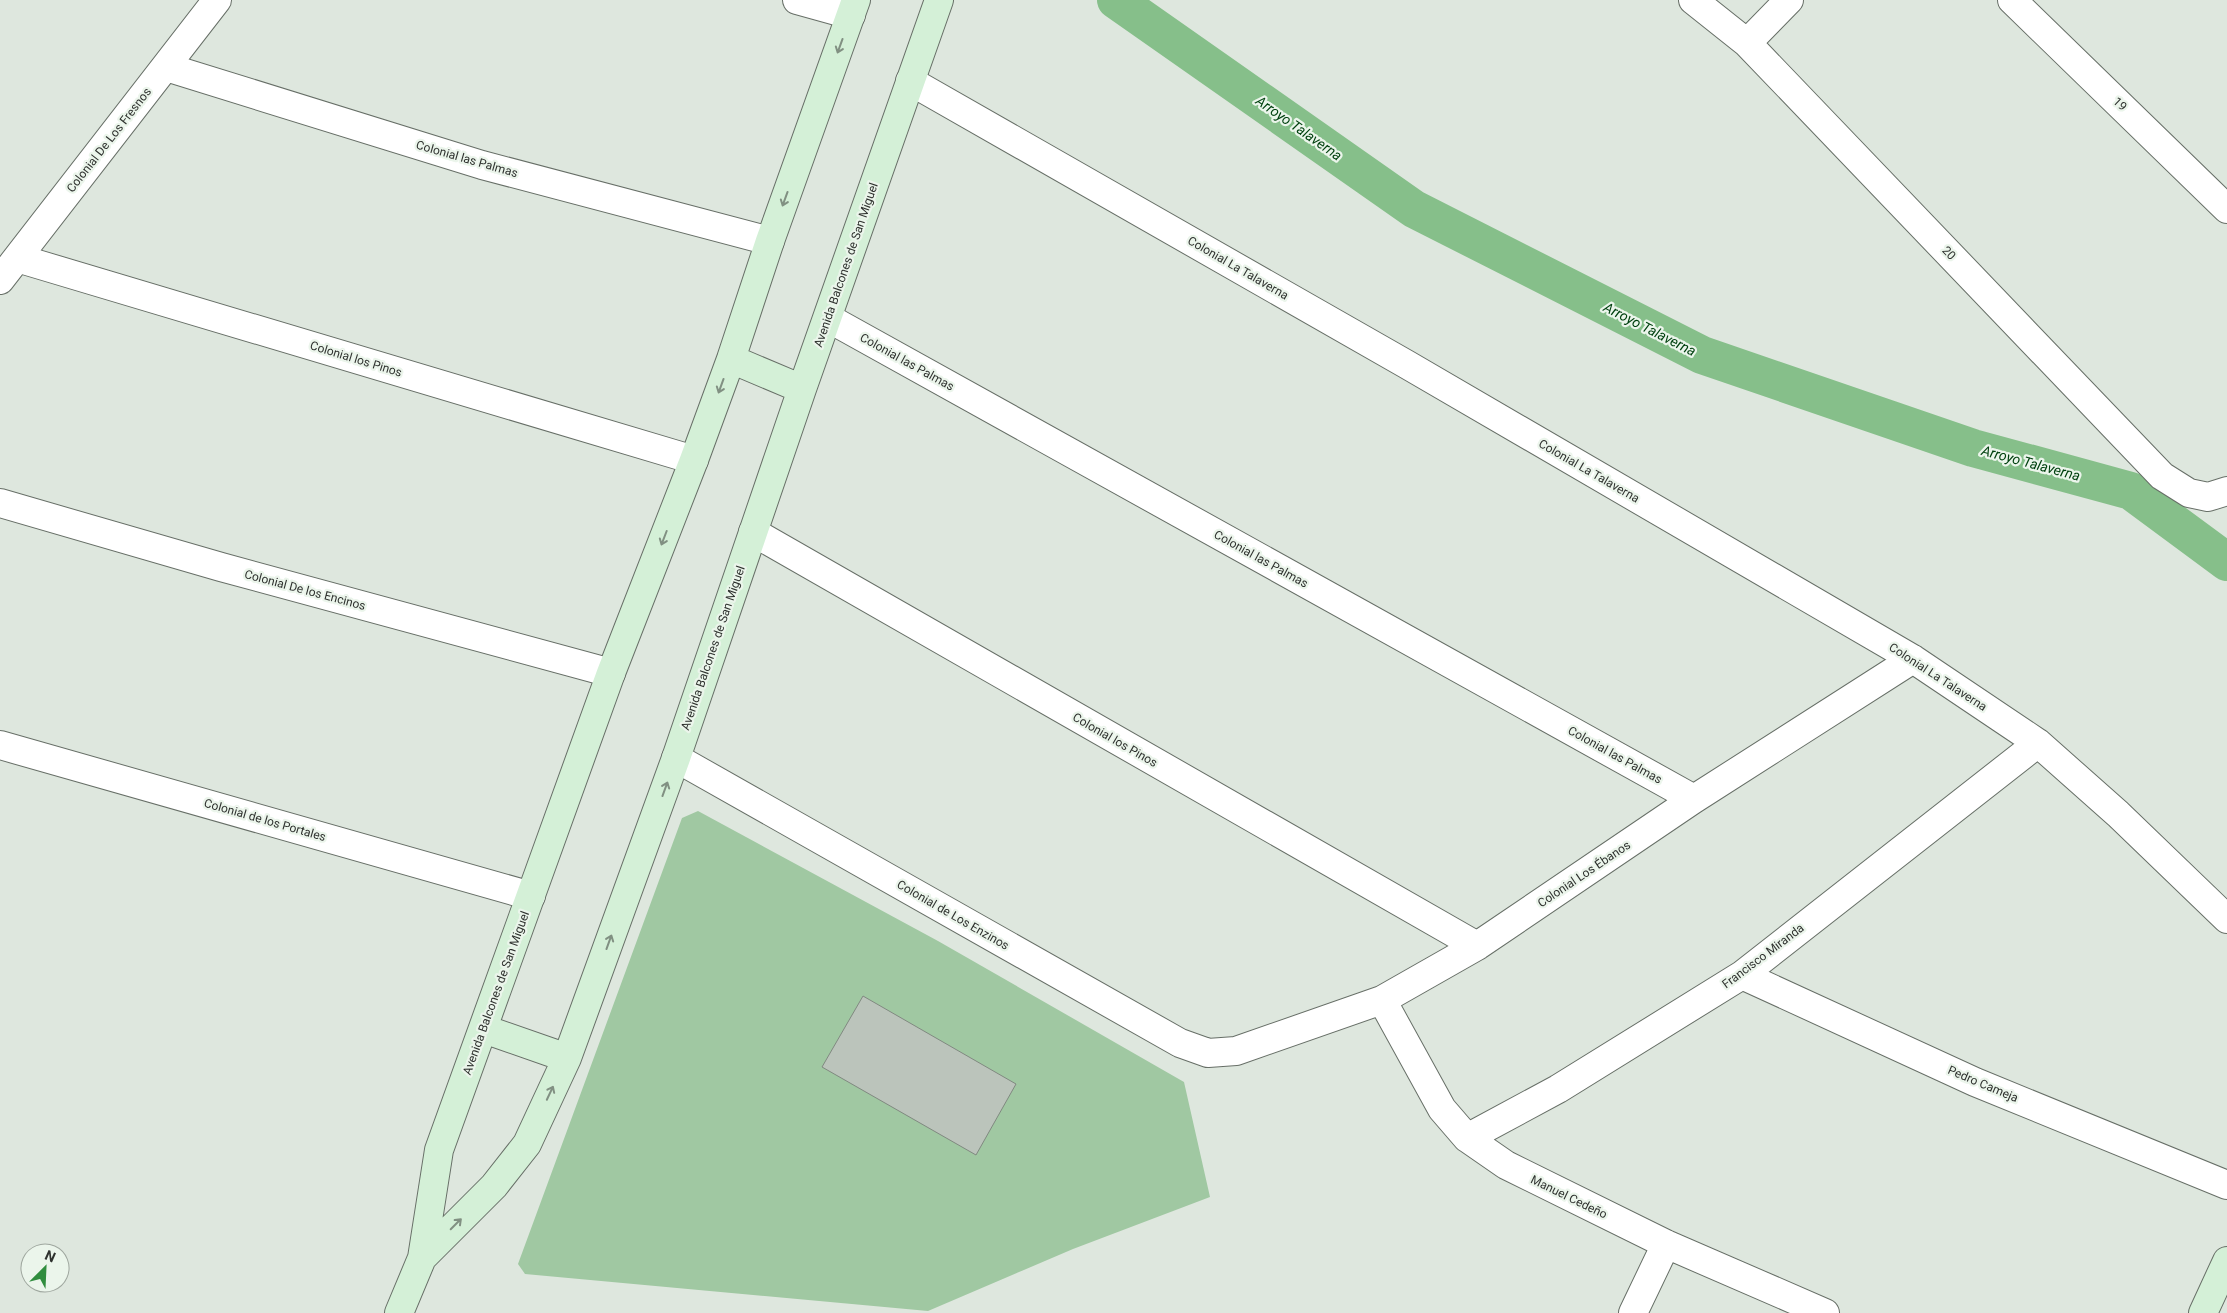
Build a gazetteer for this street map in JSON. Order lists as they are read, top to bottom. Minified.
{"streets":{"street":["19","Colonial De Los Fresnos","Colonial las Palmas","20","Avenida Balcones de San Miguel","Colonial La Talaverna","Colonial los Pinos","Colonial De los Encinos","Colonial de los Portales","Colonial Los Ébanos","Colonial de Los Enzinos","Francisco Miranda","Pedro Cameja","Manuel Cedeño"]},"crossings":[["Colonial De Los Fresnos","Colonial las Palmas"],["Colonial De Los Fresnos","Colonial los Pinos"],["Colonial las Palmas","Avenida Balcones de San Miguel"],["Colonial las Palmas","Colonial Los Ébanos"],["Avenida Balcones de San Miguel","Colonial La Talaverna"],["Avenida Balcones de San Miguel","Colonial los Pinos"],["Avenida Balcones de San Miguel","Colonial De los Encinos"],["Avenida Balcones de San Miguel","Colonial de los Portales"],["Avenida Balcones de San Miguel","Colonial de Los Enzinos"],["Colonial La Talaverna","Colonial Los Ébanos"],["Colonial La Talaverna","Francisco Miranda"],["Colonial los Pinos","Colonial Los Ébanos"],["Colonial Los Ébanos","Colonial de Los Enzinos"],["Colonial Los Ébanos","Manuel Cedeño"],["Francisco Miranda","Pedro Cameja"],["Francisco Miranda","Manuel Cedeño"]],"water":["Arroyo Talaverna"],"north":"top right"}
